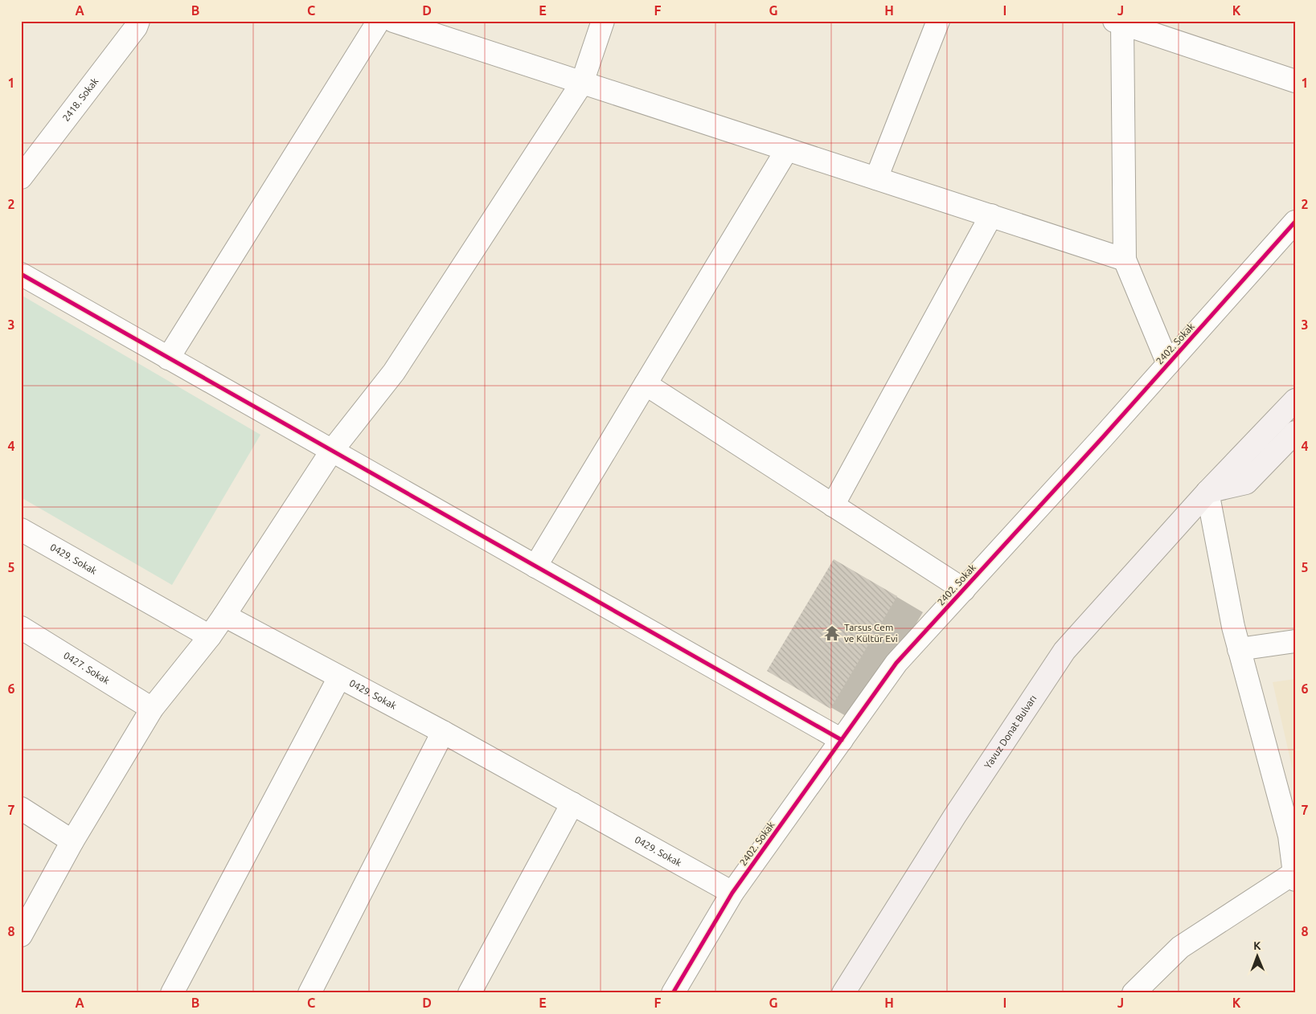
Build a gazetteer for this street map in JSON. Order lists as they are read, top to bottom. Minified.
{"streets":{"street":["2418. Sokak","2402. Sokak","0429. Sokak","0427. Sokak","Yavuz Donat Bulvarı"]},"crossings":[["2402. Sokak","0429. Sokak"]],"places":{"temple":["Tarsus Cem ve Kültür Evi"]},"north":"top","grid":{"columns":["A","B","C","D","E","F","G","H","I","J","K"],"rows":["1","2","3","4","5","6","7","8"]}}
